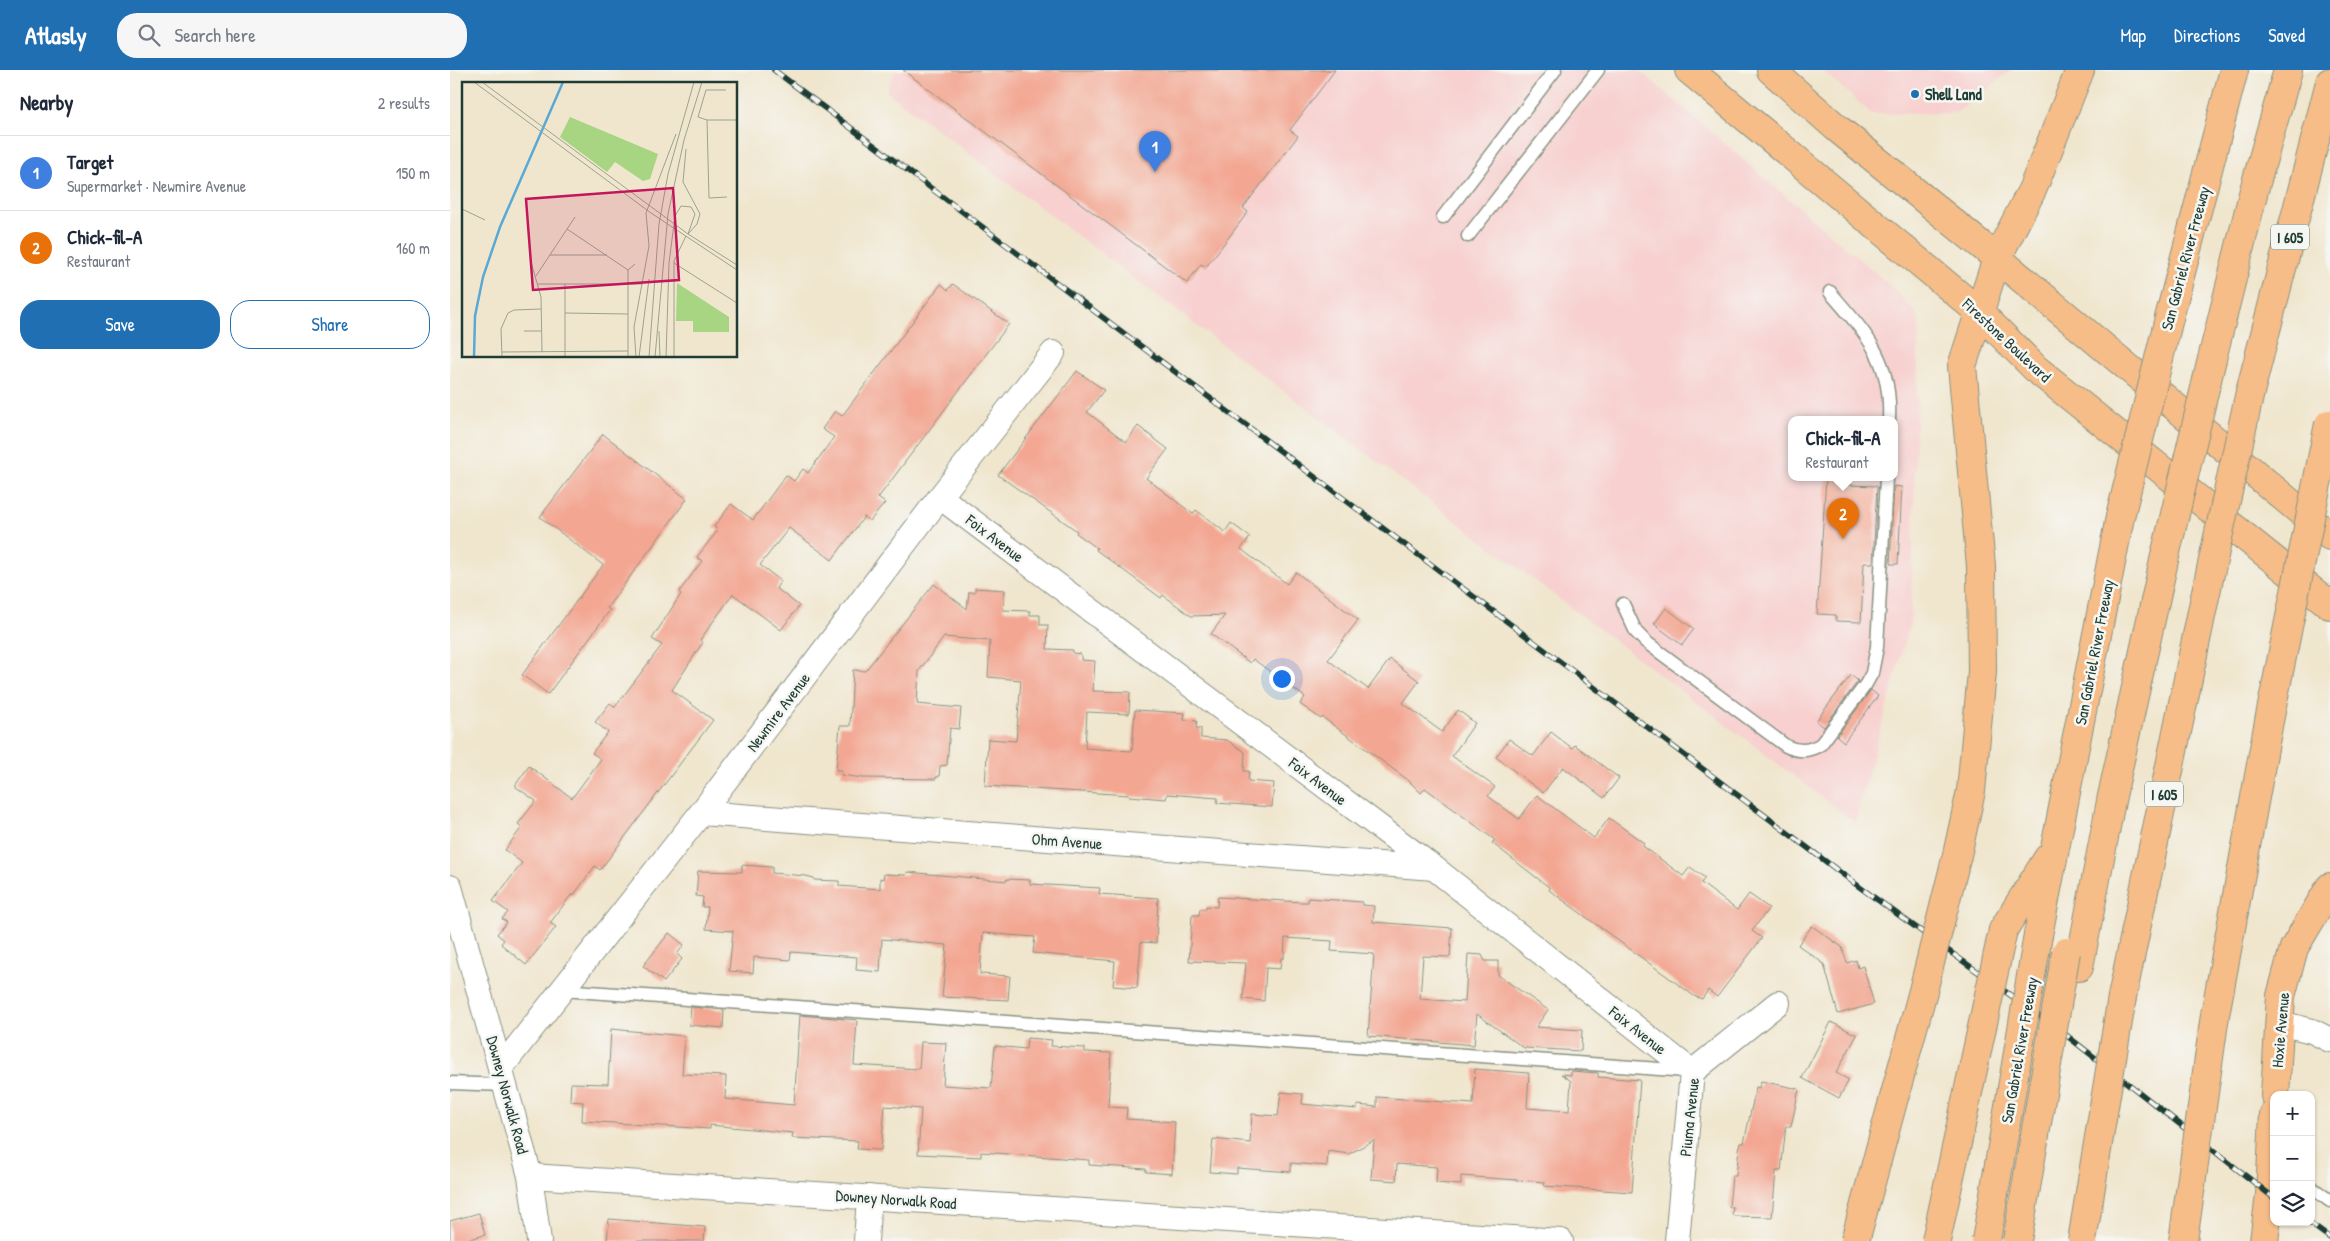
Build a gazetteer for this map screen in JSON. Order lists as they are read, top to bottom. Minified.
{"streets":{"main road":["I 605","San Gabriel River Freeway","Firestone Boulevard","Hoxie Avenue"],"street":["Foix Avenue","Newmire Avenue","Ohm Avenue","Downey Norwalk Road","Piuma Avenue"]},"crossings":[["Foix Avenue","Newmire Avenue"],["Foix Avenue","Ohm Avenue"],["Foix Avenue","Piuma Avenue"],["Newmire Avenue","Ohm Avenue"],["Newmire Avenue","Downey Norwalk Road"]],"places":["Shell Land"],"page":{"header":"Atlasly","search":"Search here","nav":["Map","Directions","Saved"],"heading":["Nearby","2 results"],"pins":["1","2"],"list":[{"mark":"1","name":"Target","note":"Supermarket · Newmire Avenue","value":"150 m"},{"mark":"2","name":"Chick-fil-A","note":"Restaurant","value":"160 m"}],"buttons":["Save","Share"],"popup":["Chick-fil-A","Restaurant"],"map_buttons":["+","−"]}}
